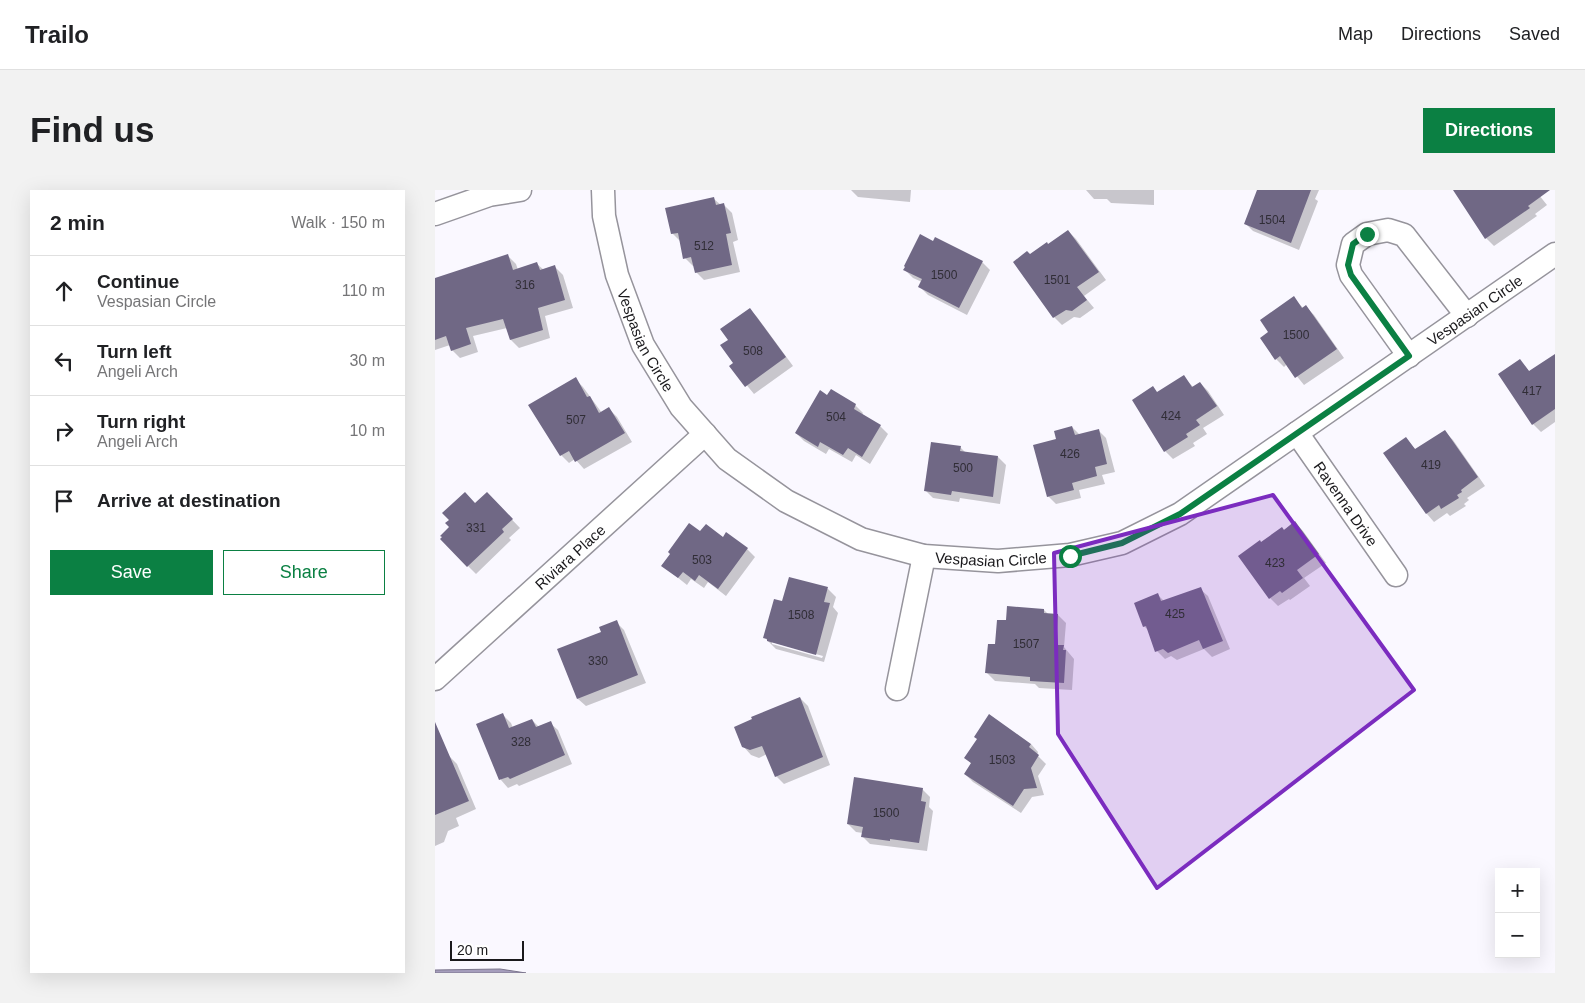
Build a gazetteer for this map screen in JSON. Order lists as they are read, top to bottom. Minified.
{"streets":{"street":["Vespasian Circle","Ravenna Drive","Riviara Place"]},"crossings":[["Vespasian Circle","Ravenna Drive"],["Vespasian Circle","Riviara Place"]],"house_numbers":["1504","512","1500","1501","316","1500","508","417","424","504","507","426","419","500","331","503","423","425","1508","1507","330","328","1503","1500"],"scale_bar":"20 m","page":{"header":"Trailo","nav":["Map","Directions","Saved"],"buttons":["Directions",["Save","Share"]],"title":"Find us","heading":["2 min","Walk · 150 m"],"list":[["Continue","Vespasian Circle","110 m"],["Turn left","Angeli Arch","30 m"],["Turn right","Angeli Arch","10 m"],"Arrive at destination"],"map_buttons":["+","−"],"scale":"20 m"}}
